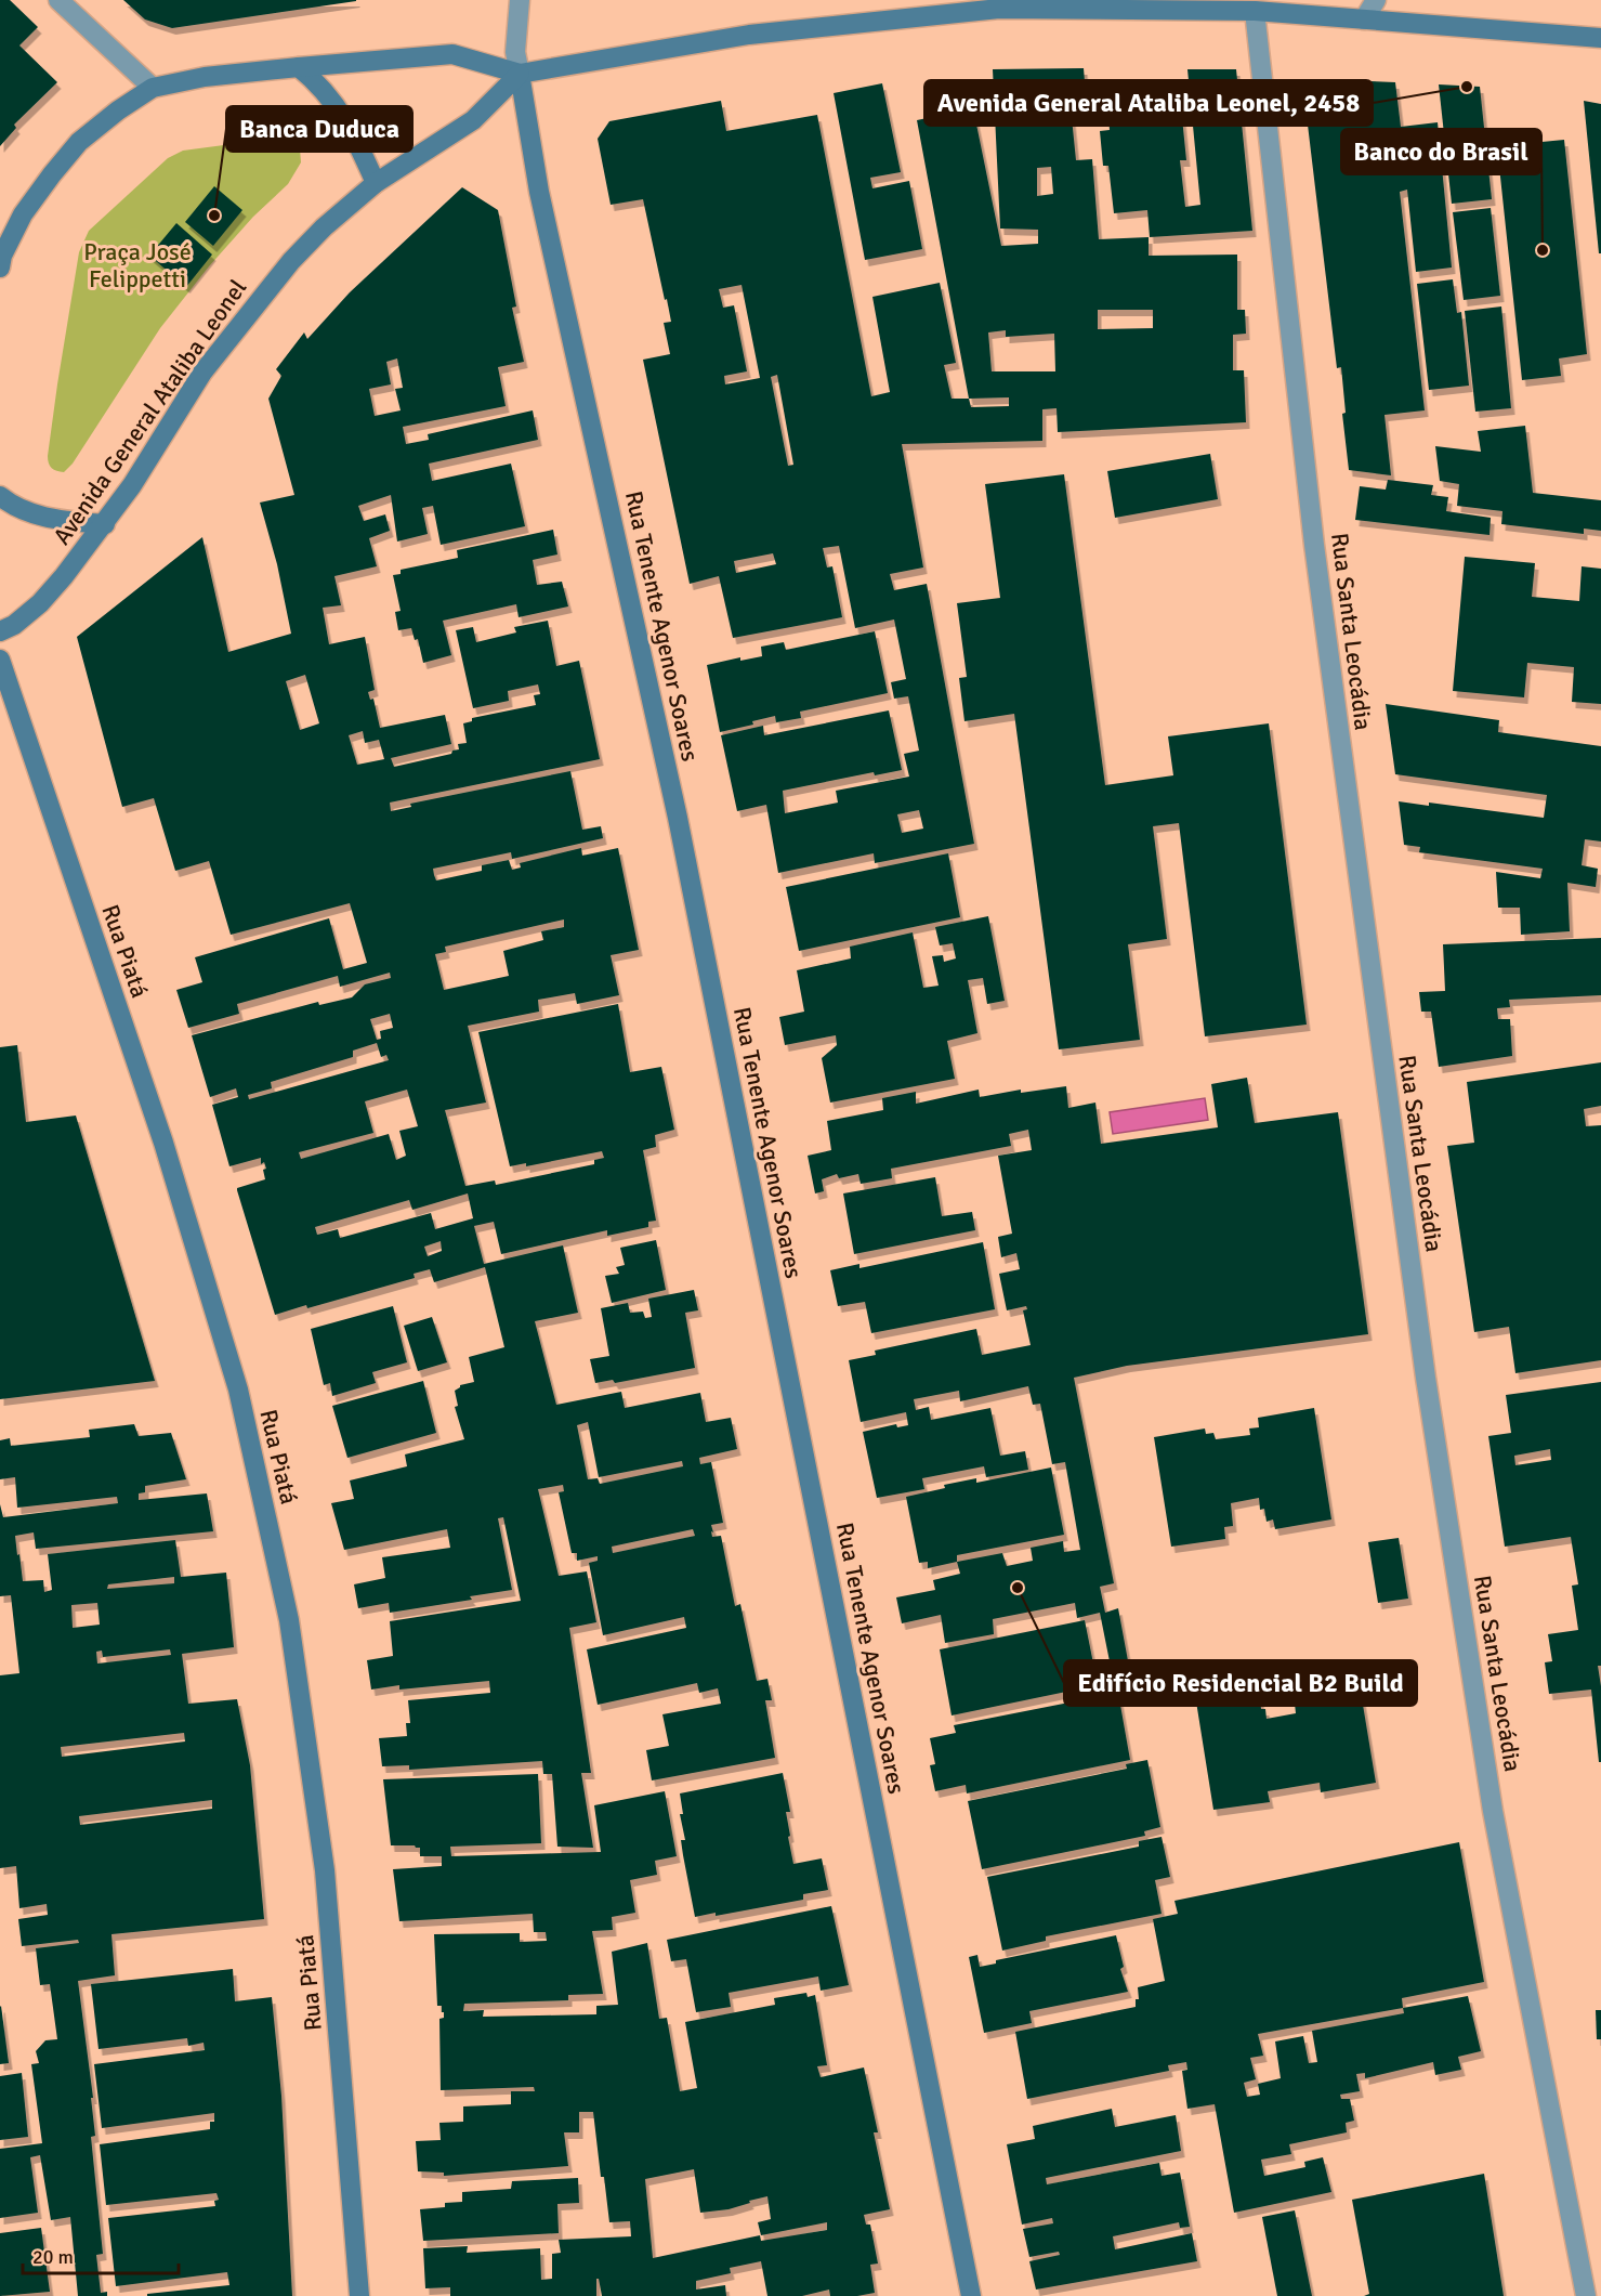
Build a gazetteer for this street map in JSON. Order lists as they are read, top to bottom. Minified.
{"streets":{"street":["Avenida General Ataliba Leonel","Rua Tenente Agenor Soares","Rua Santa Leocádia","Rua Piatá"]},"crossings":[["Avenida General Ataliba Leonel","Rua Tenente Agenor Soares"]],"parks":["Praça José Felippetti"],"places":["Avenida General Ataliba Leonel, 2458","Banca Duduca","Banco do Brasil","Edifício Residencial B2 Build"],"scale_bar":"20 m"}
